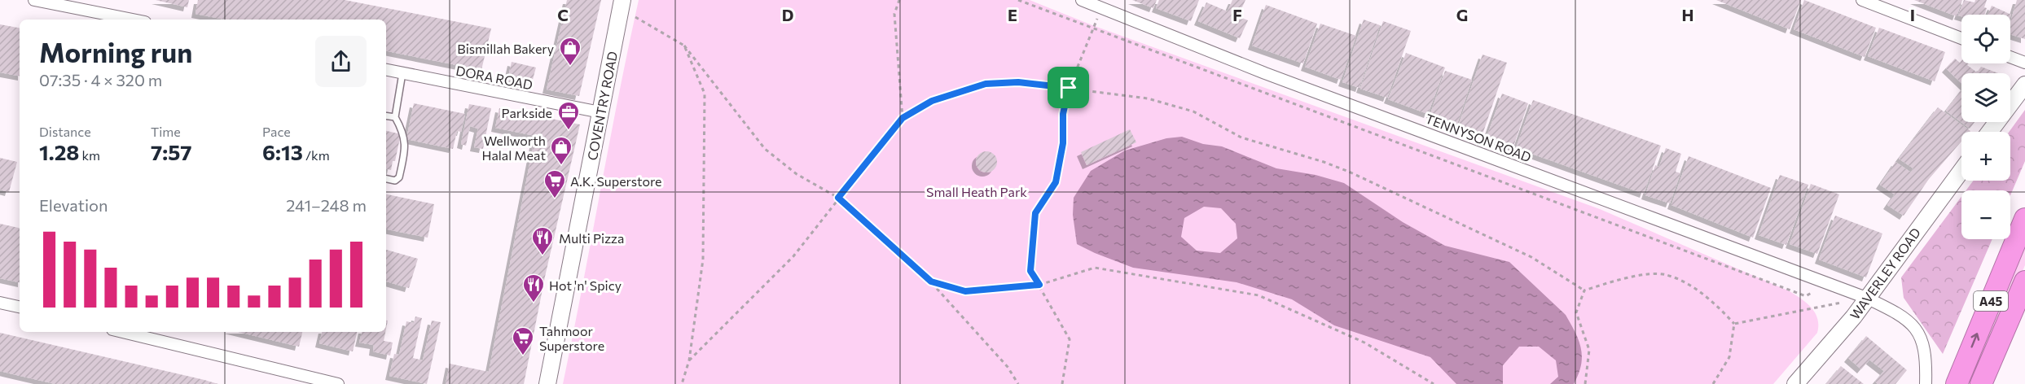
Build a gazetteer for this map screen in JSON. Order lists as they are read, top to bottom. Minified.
{"streets":{"highway":["A45"],"street":["DORA ROAD","COVENTRY ROAD","TENNYSON ROAD","WAVERLEY ROAD"]},"crossings":[["DORA ROAD","COVENTRY ROAD"],["TENNYSON ROAD","WAVERLEY ROAD"]],"parks":["Small Heath Park"],"places":{"shop":["Bismillah Bakery","Wellworth Halal Meat"],"office":["Parkside"],"supermarket":["A.K. Superstore","Tahmoor Superstore"],"restaurant":["Multi Pizza","Hot 'n' Spicy"]},"page":{"map_buttons":["+","−"],"heading":["Morning run","07:35 · 4 × 320 m"],"stats":[["Distance","1.28 km"],["Time","7:57"],["Pace","6:13 /km"]],"chart":["Elevation","241–248 m"]},"grid":{"columns":["C","D","E","F","G","H","I"]}}
